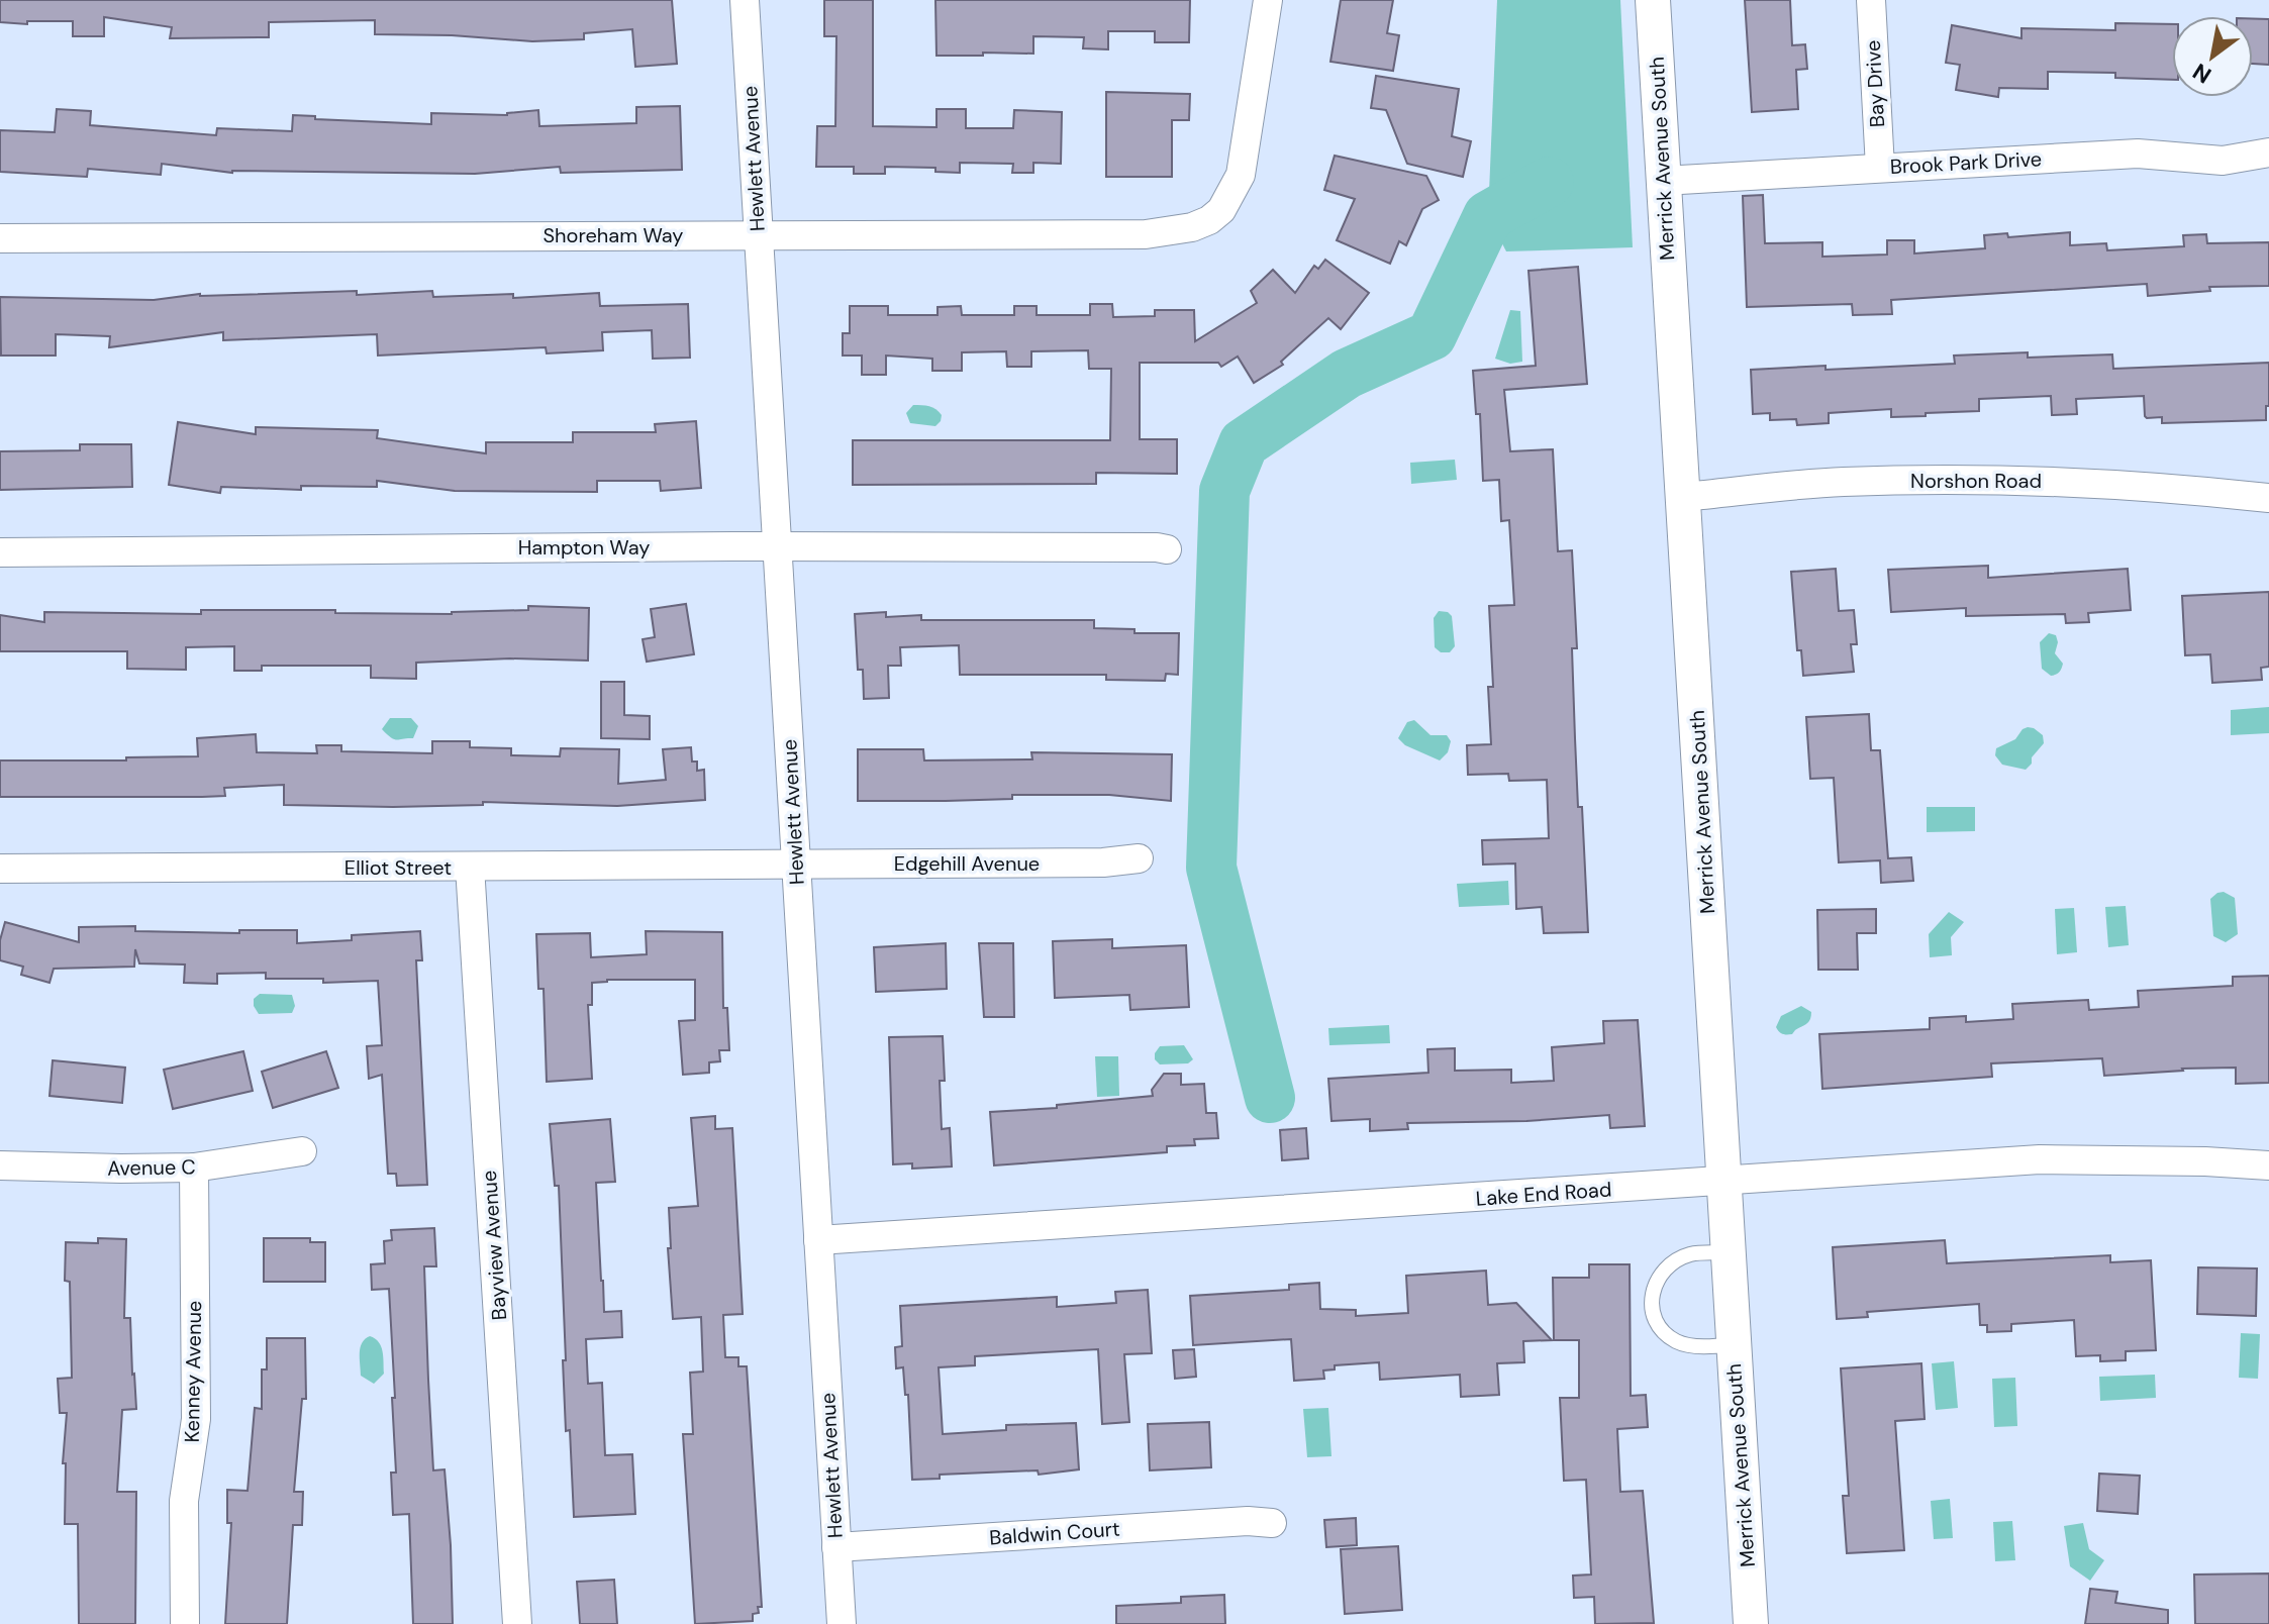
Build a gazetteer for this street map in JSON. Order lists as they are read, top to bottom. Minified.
{"streets":{"street":["Bay Drive","Hewlett Avenue","Merrick Avenue South","Brook Park Drive","Shoreham Way","Norshon Road","Hampton Way","Edgehill Avenue","Elliot Street","Avenue C","Lake End Road","Bayview Avenue","Kenney Avenue","Baldwin Court"]},"crossings":[["Bay Drive","Brook Park Drive"],["Hewlett Avenue","Shoreham Way"],["Hewlett Avenue","Hampton Way"],["Hewlett Avenue","Edgehill Avenue"],["Hewlett Avenue","Elliot Street"],["Hewlett Avenue","Lake End Road"],["Hewlett Avenue","Baldwin Court"],["Merrick Avenue South","Brook Park Drive"],["Merrick Avenue South","Norshon Road"],["Merrick Avenue South","Lake End Road"],["Edgehill Avenue","Elliot Street"],["Elliot Street","Bayview Avenue"],["Avenue C","Kenney Avenue"]],"north":"bottom left"}
